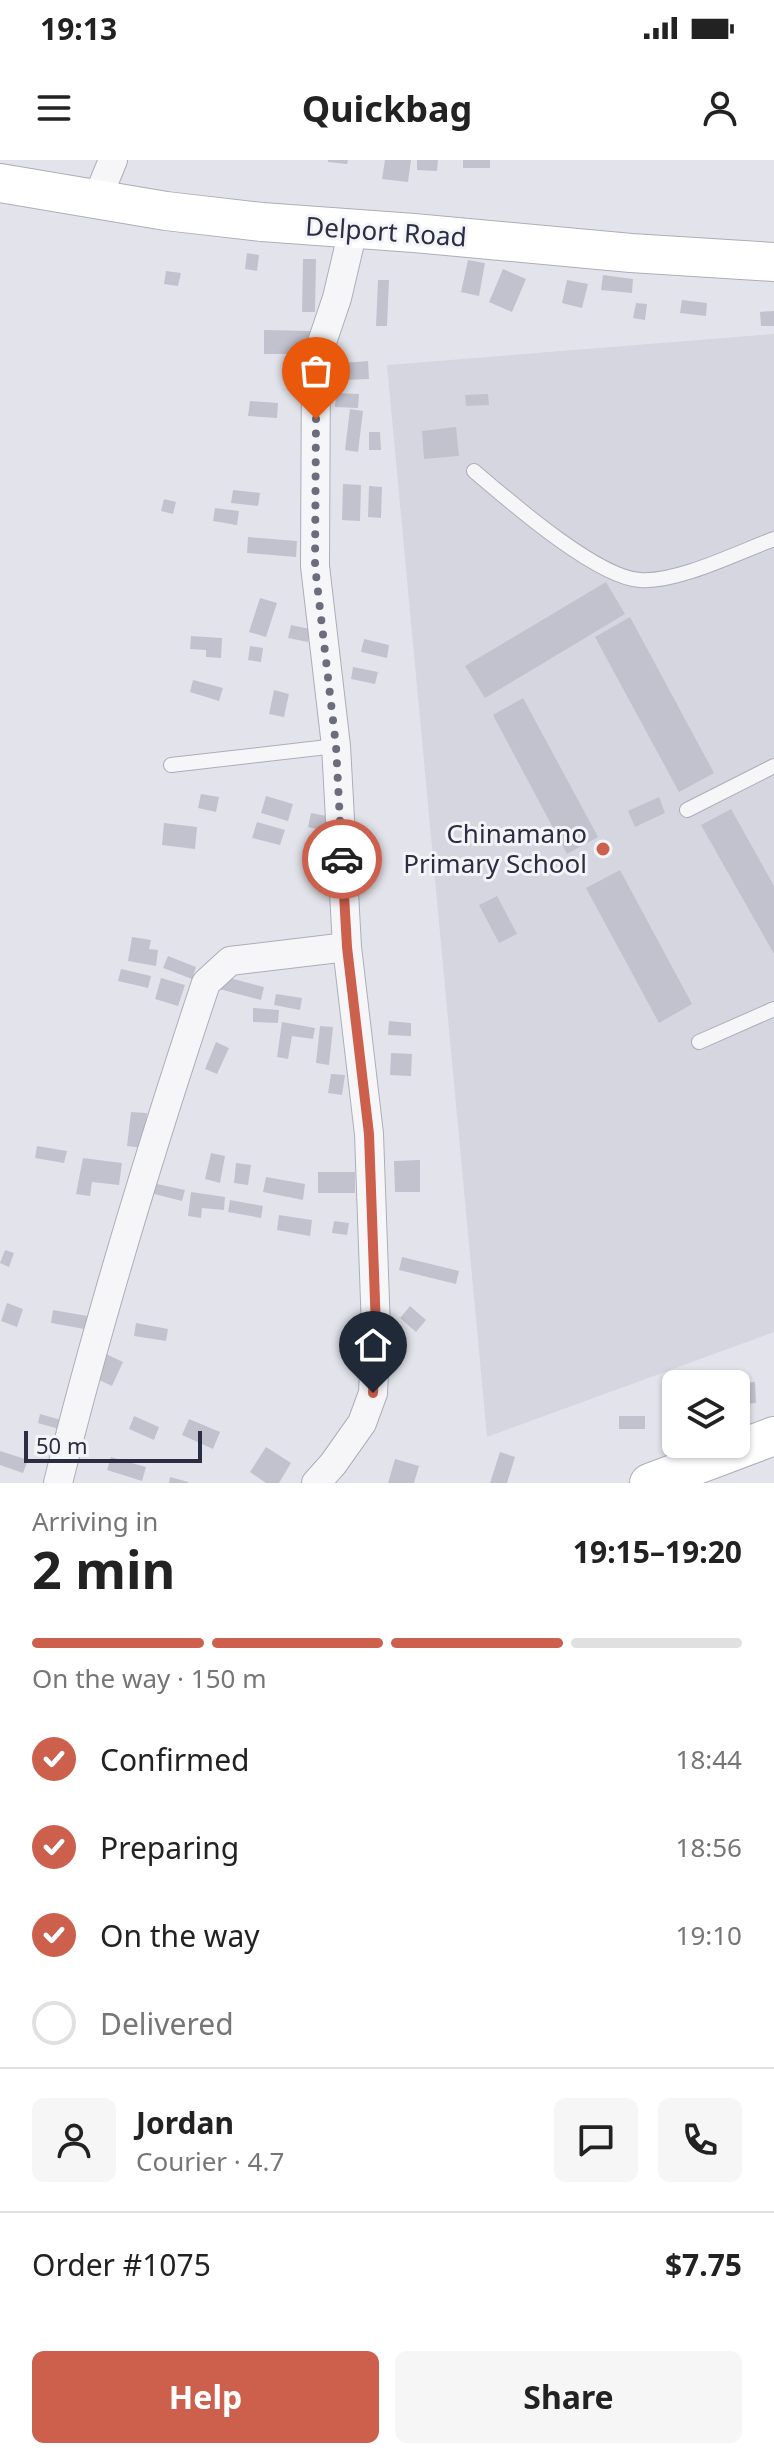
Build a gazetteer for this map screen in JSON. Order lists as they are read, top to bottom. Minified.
{"streets":{"street":["Delport Road"]},"places":["Chinamano Primary School"],"scale_bar":"50 m","page":{"status":"19:13","header":"Quickbag","scale":"50 m","heading":["2 min","Arriving in","19:15–19:20"],"panel":["Jordan","Courier · 4.7","Order #1075","$7.75"],"bar":"On the way · 150 m","list":[["Confirmed","18:44"],["Preparing","18:56"],["On the way","19:10"],"Delivered"],"buttons":["Help","Share"]}}
